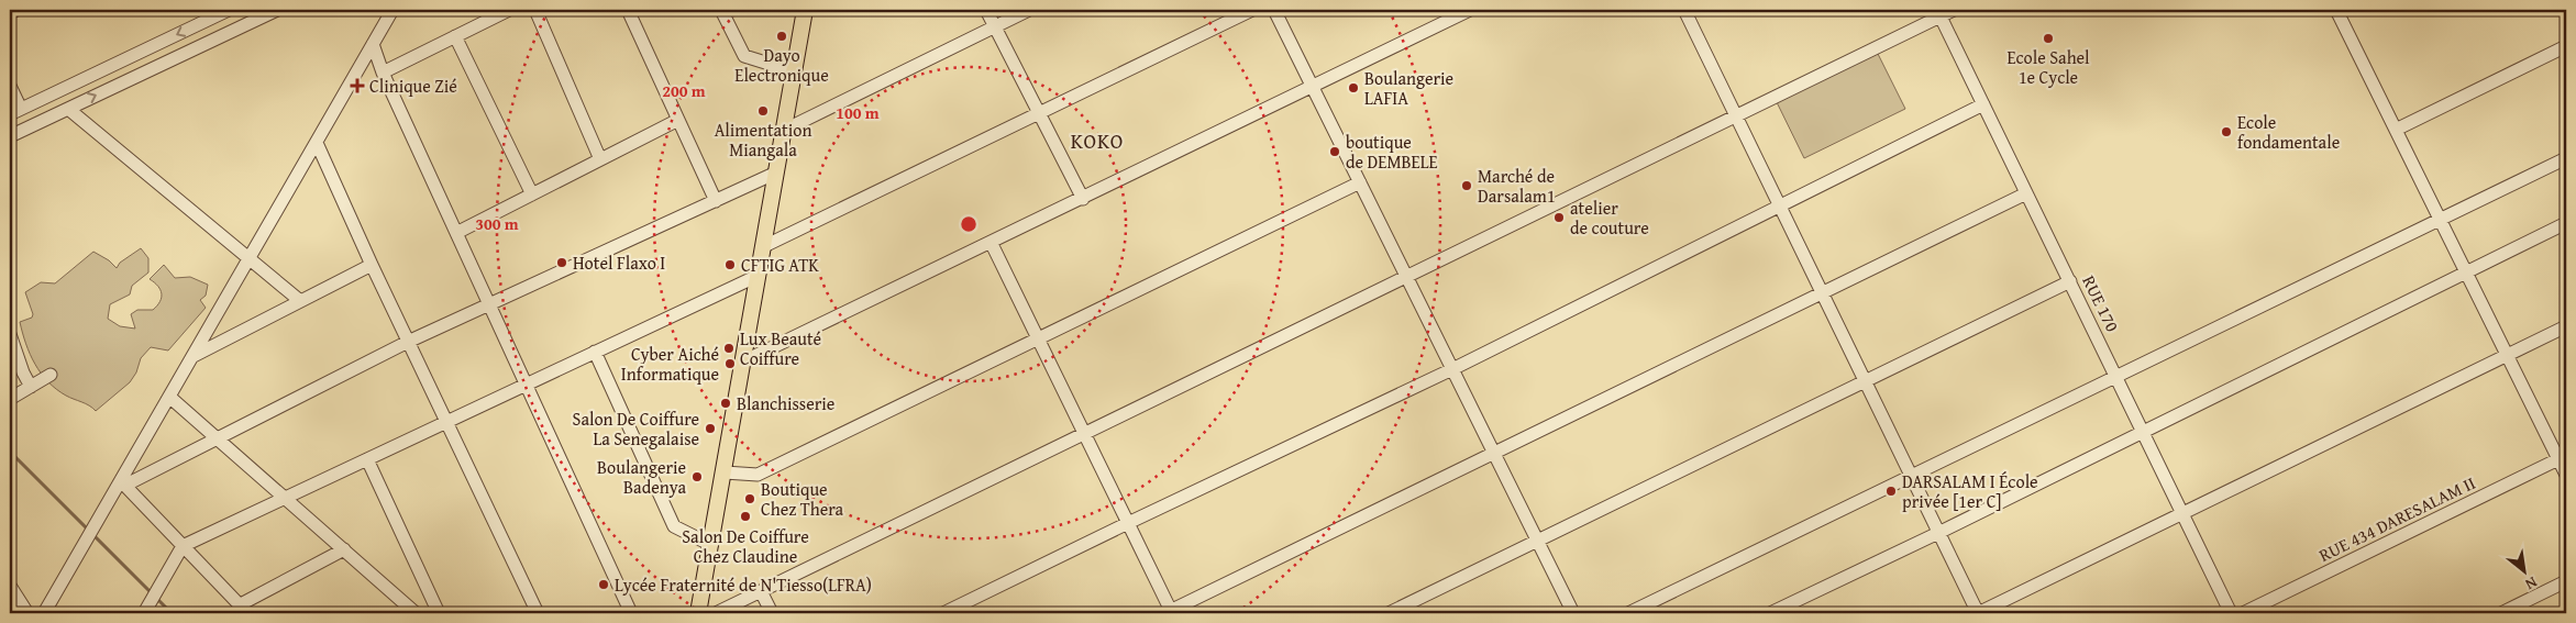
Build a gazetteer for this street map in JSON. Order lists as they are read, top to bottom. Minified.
{"streets":{"street":["RUE 170","RUE 434 DARESALAM II"]},"districts":["KOKO"],"places":{"other":["Dayo Electronique","Ecole Sahel 1e Cycle","Boulangerie LAFIA","Alimentation Miangala","Ecole fondamentale","boutique de DEMBELE","Marché de Darsalam1","atelier de couture","Hotel Flaxo I","CFTIG ATK","Lux Beauté Coiffure","Cyber Aiché Informatique","Blanchisserie","Salon De Coiffure La Senegalaise","Boulangerie Badenya","DARSALAM I École privée [1er C]","Boutique Chez Thera","Salon De Coiffure Chez Claudine","Lycée Fraternité de N'Tiesso(LFRA)"],"health":["Clinique Zié"]},"north":"bottom right","rings":["200 m","100 m","300 m"]}
